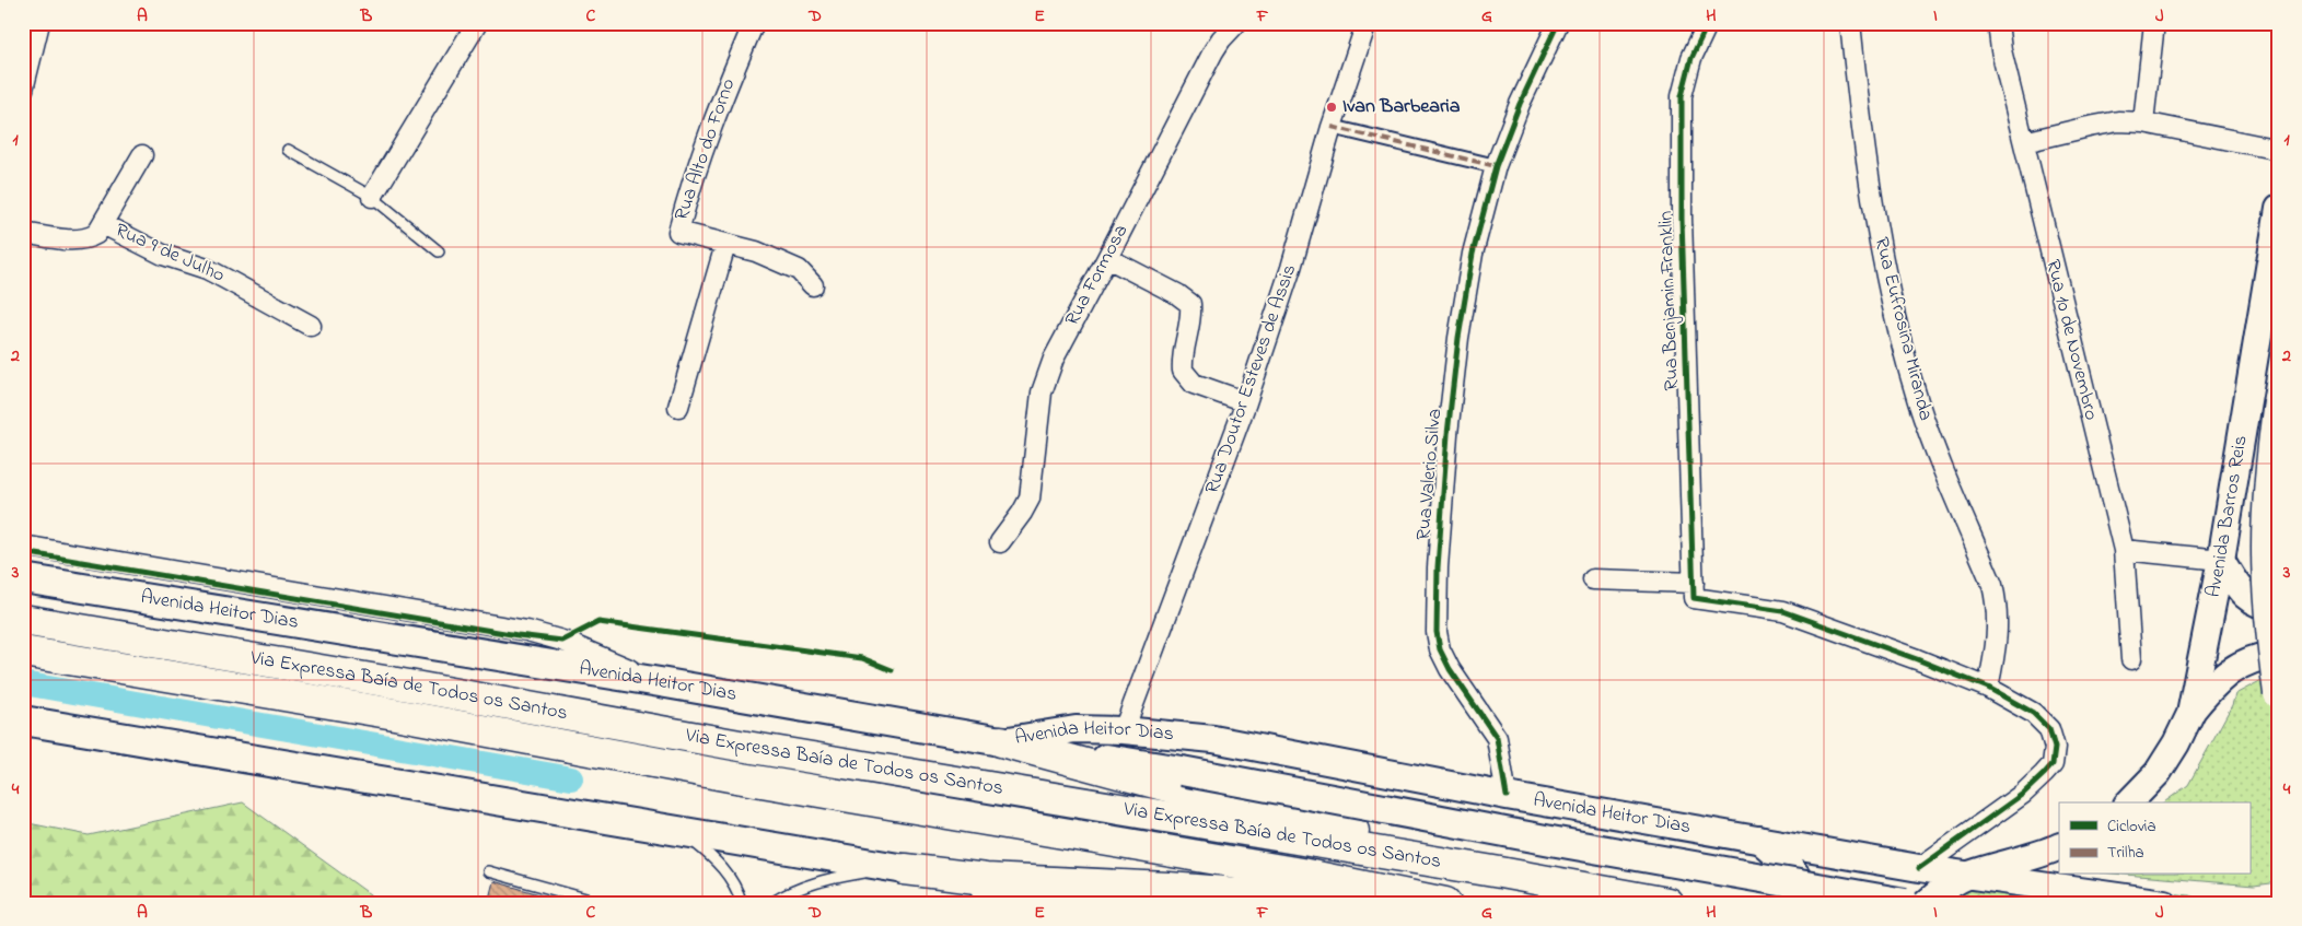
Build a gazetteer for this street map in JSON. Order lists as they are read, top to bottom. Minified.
{"streets":{"highway":["Via Expressa Baía de Todos os Santos"],"main road":["Avenida Barros Reis","Avenida Heitor Dias"],"street":["Rua Alto do Forno","Rua 9 de Julho","Rua Formosa","Rua Benjamin Franklin","Rua Eufrosina Miranda","Rua 10 de Novembro","Rua Doutor Esteves de Assis","Rua Valerio Silva"]},"crossings":[["Rua Doutor Esteves de Assis","Avenida Heitor Dias"],["Rua Valerio Silva","Avenida Heitor Dias"]],"places":["Ivan Barbearia"],"legend":["Ciclovia","Trilha"],"grid":{"columns":["A","B","C","D","E","F","G","H","I","J"],"rows":["1","2","3","4"]}}
